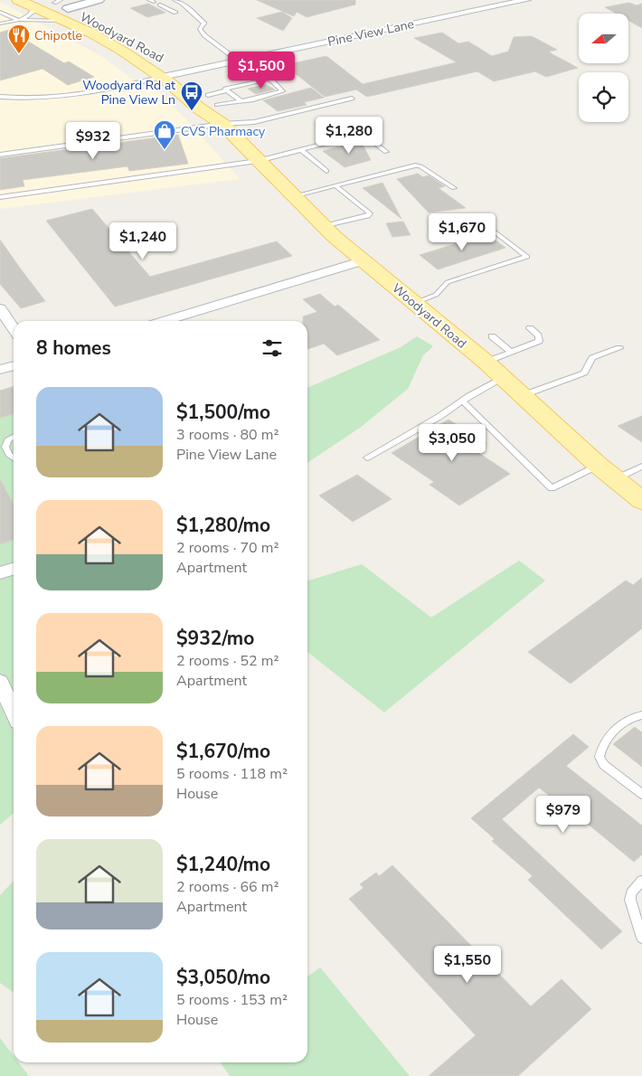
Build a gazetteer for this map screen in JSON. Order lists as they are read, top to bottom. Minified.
{"streets":{"main road":["Woodyard Road"],"street":["Pine View Lane"]},"crossings":[["Pine View Lane","Woodyard Road"]],"places":{"restaurant":["Chipotle"],"bus stop":["Woodyard Rd at Pine View Ln"],"shop":["CVS Pharmacy"]},"north":"left","page":{"price":["$1,500","$1,280","$932","$1,670","$1,240","$3,050","$979","$1,550"],"heading":"8 homes","list":[{"name":"$1,500/mo","note":"3 rooms · 80 m² · Pine View Lane"},{"name":"$1,280/mo","note":"2 rooms · 70 m² · Apartment"},{"name":"$932/mo","note":"2 rooms · 52 m² · Apartment"},{"name":"$1,670/mo","note":"5 rooms · 118 m² · House"},{"name":"$1,240/mo","note":"2 rooms · 66 m² · Apartment"},{"name":"$3,050/mo","note":"5 rooms · 153 m² · House"}]}}
